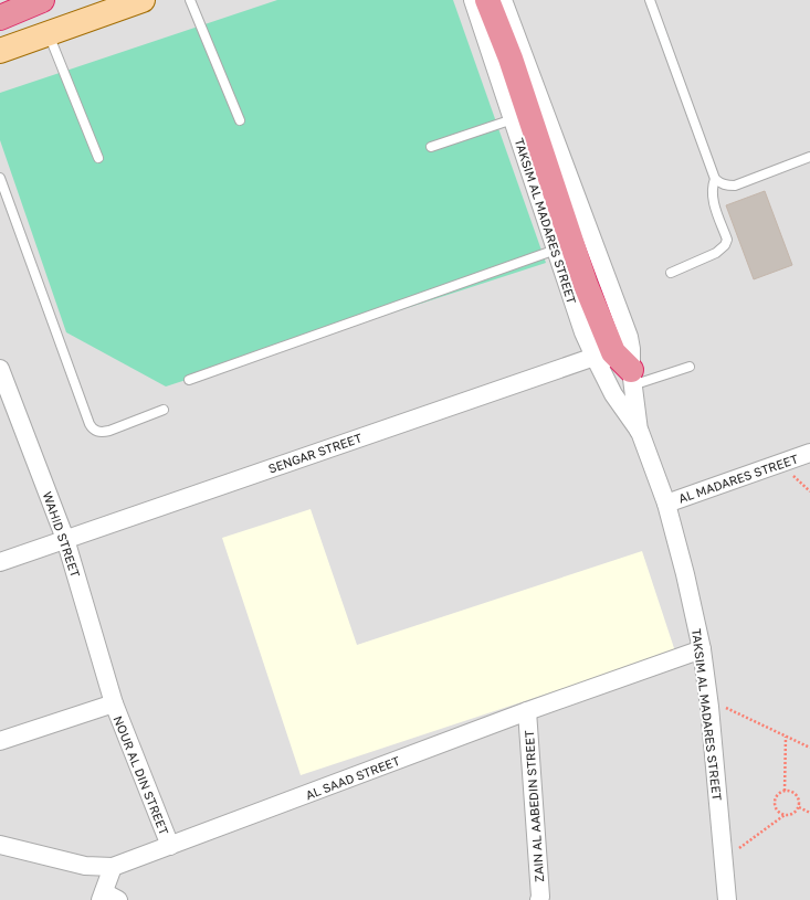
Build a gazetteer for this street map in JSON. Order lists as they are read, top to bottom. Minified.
{"streets":{"street":["TAKSIM AL MADARES STREET","SENGAR STREET","AL MADARES STREET","WAHID STREET","NOUR AL DIN STREET","AL SAAD STREET","ZAIN AL AABEDIN STREET"]},"crossings":[["TAKSIM AL MADARES STREET","SENGAR STREET"],["TAKSIM AL MADARES STREET","AL MADARES STREET"],["TAKSIM AL MADARES STREET","AL SAAD STREET"],["SENGAR STREET","WAHID STREET"],["WAHID STREET","NOUR AL DIN STREET"],["NOUR AL DIN STREET","AL SAAD STREET"],["AL SAAD STREET","ZAIN AL AABEDIN STREET"]]}
